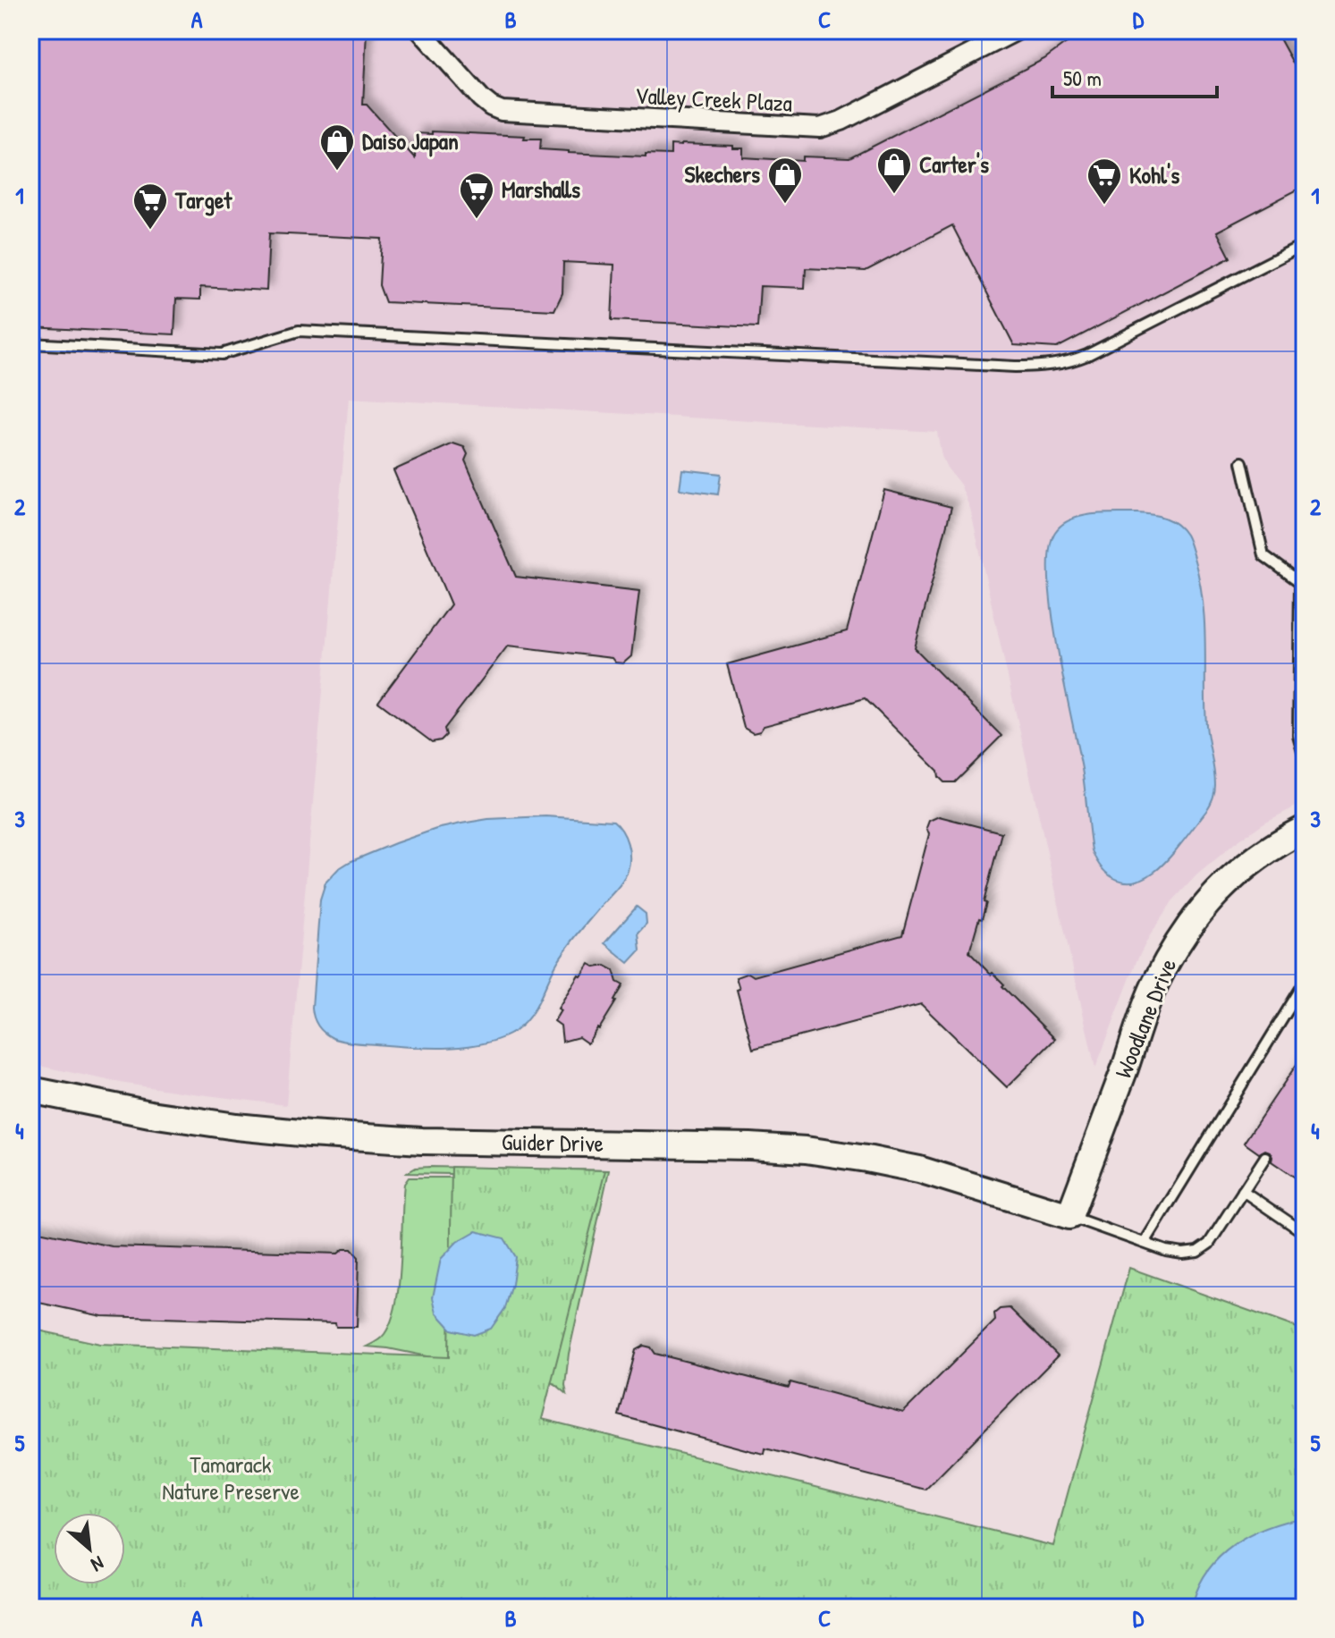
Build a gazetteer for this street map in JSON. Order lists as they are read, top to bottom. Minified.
{"streets":{"street":["Valley Creek Plaza","Woodlane Drive","Guider Drive"]},"crossings":[["Woodlane Drive","Guider Drive"]],"parks":["Tamarack Nature Preserve"],"places":{"shop":["Daiso Japan","Carter's","Skechers"],"supermarket":["Kohl's","Marshalls","Target"]},"scale_bar":"50 m","north":"bottom right","grid":{"columns":["A","B","C","D"],"rows":["1","2","3","4","5"]}}
